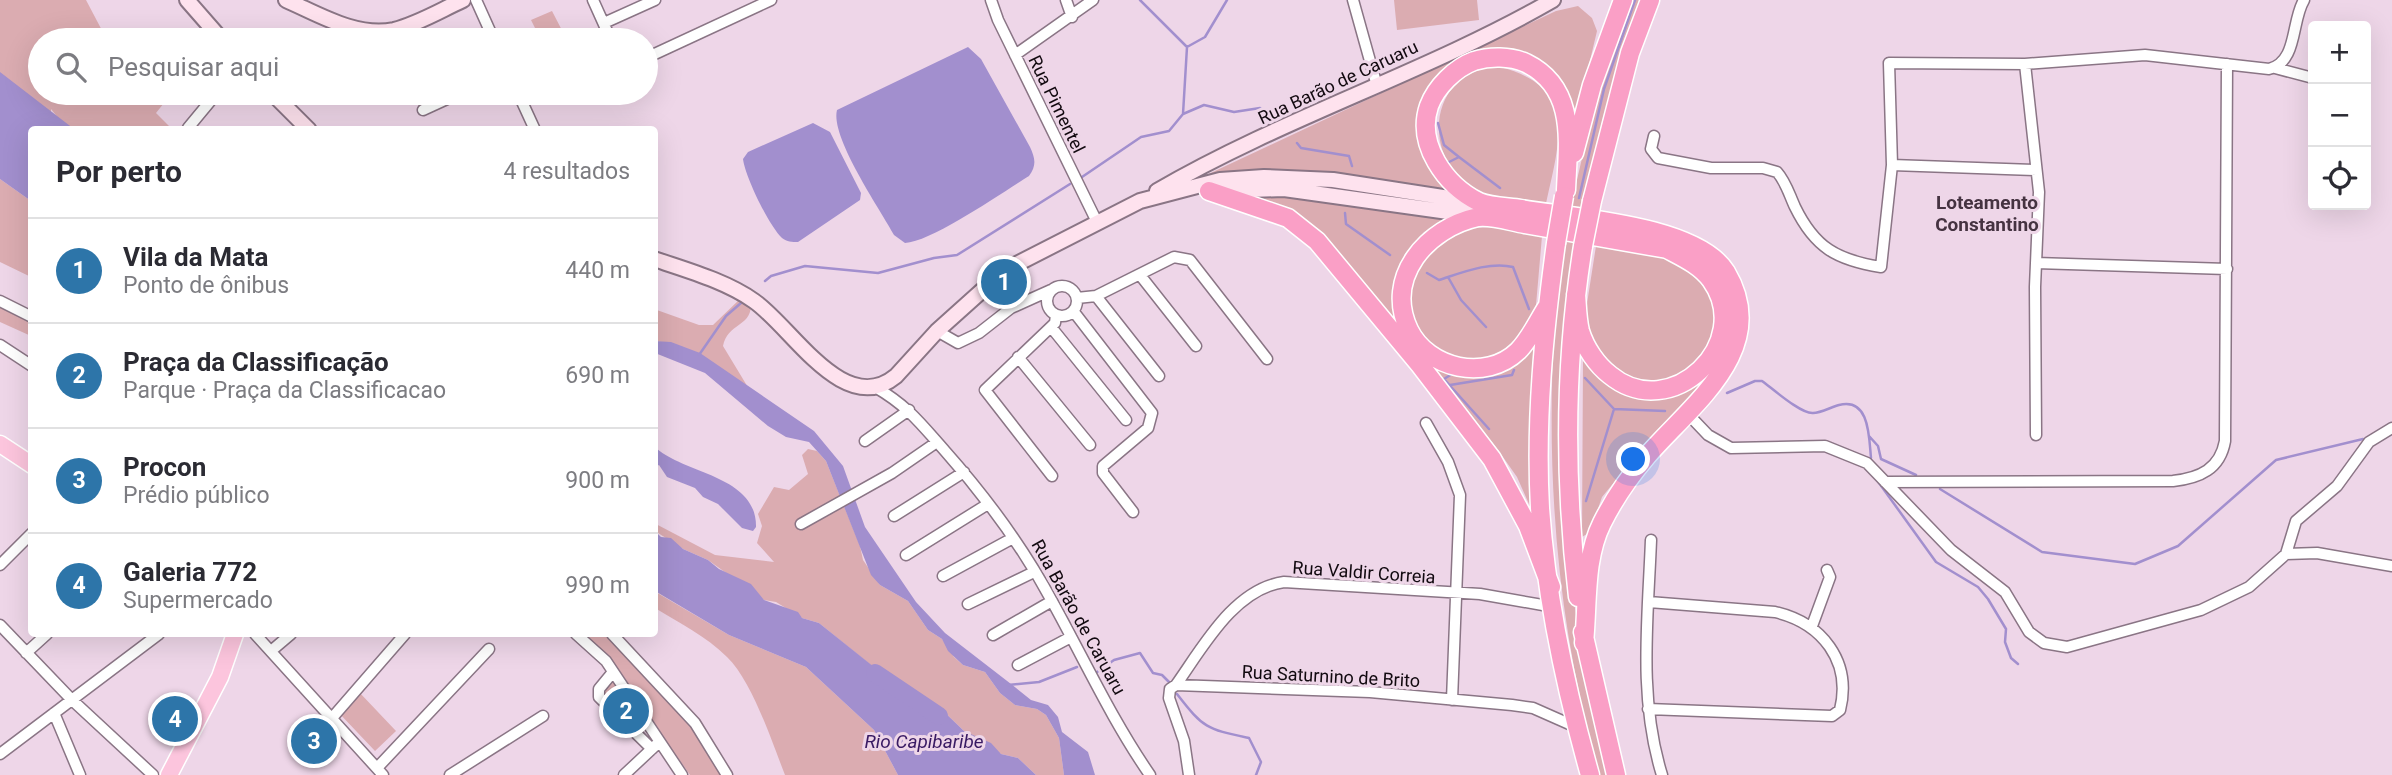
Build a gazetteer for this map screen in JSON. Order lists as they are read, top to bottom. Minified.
{"streets":{"street":["Rua Barão de Caruaru","Rua Pimentel","Rua Valdir Correia","Rua Saturnino de Brito"]},"crossings":[["Rua Barão de Caruaru","Rua Pimentel"],["Rua Valdir Correia","Rua Saturnino de Brito"]],"districts":["Loteamento Constantino"],"water":["Rio Capibaribe"],"page":{"map_buttons":["+","−"],"search":"Pesquisar aqui","heading":["Por perto","4 resultados"],"list":[{"mark":"1","name":"Vila da Mata","note":"Ponto de ônibus","value":"440 m"},{"mark":"2","name":"Praça da Classificação","note":"Parque · Praça da Classificacao","value":"690 m"},{"mark":"3","name":"Procon","note":"Prédio público","value":"900 m"},{"mark":"4","name":"Galeria 772","note":"Supermercado","value":"990 m"}],"pins":["1","2","4","3"]}}
